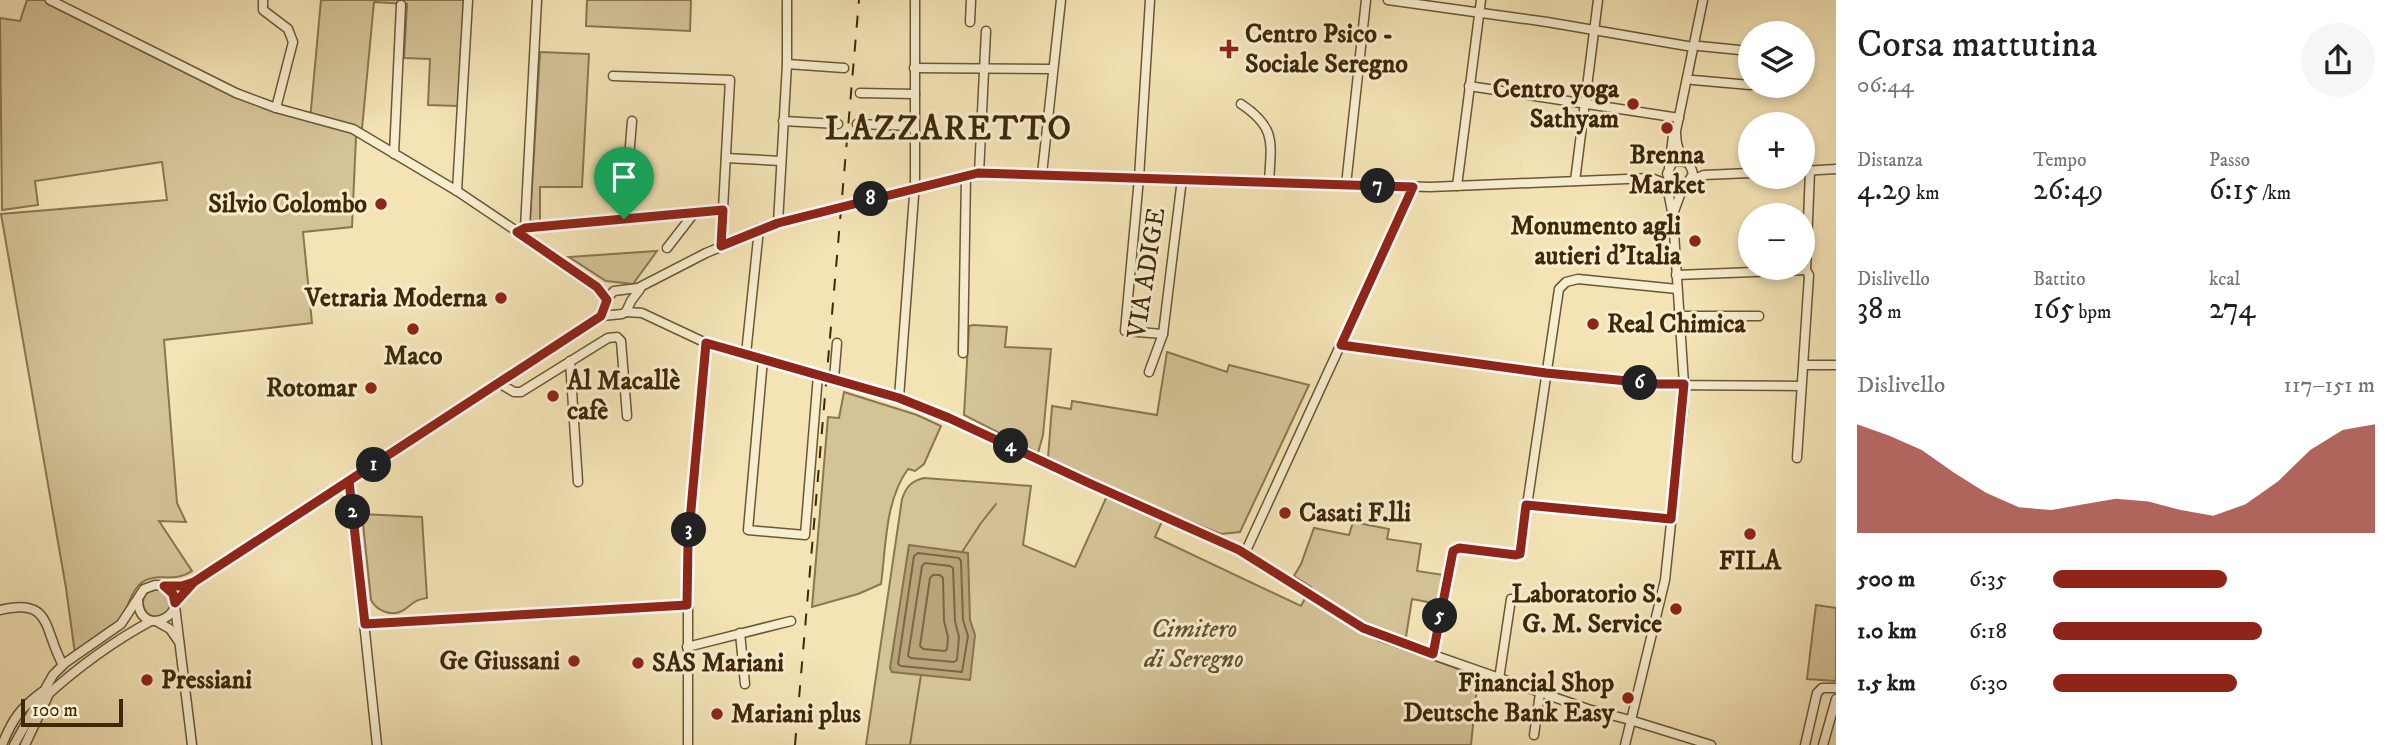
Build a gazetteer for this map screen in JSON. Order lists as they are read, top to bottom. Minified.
{"streets":{"street":["VIA ADIGE"]},"districts":["LAZZARETTO"],"parks":["Cimitero di Seregno"],"places":{"health":["Centro Psico - Sociale Seregno"],"other":["Centro yoga Sathyam","Brenna Market","Silvio Colombo","Monumento agli autieri d'Italia","Vetraria Moderna","Real Chimica","Maco","Rotomar","Al Macallè cafè","Casati F.lli","FILA","Laboratorio S. G. M. Service","Ge Giussani","SAS Mariani","Pressiani","Financial Shop Deutsche Bank Easy","Mariani plus"]},"scale_bar":"100 m","page":{"heading":["Corsa mattutina","06:44"],"map_buttons":["+","−"],"stats":[["Distanza","4.29 km"],["Tempo","26:49"],["Passo","6:15 /km"],["Dislivello","38 m"],["Battito","165 bpm"],["kcal","274"]],"pins":["7","8","6","4","1","2","3","5"],"chart":["Dislivello","117–151 m"],"list":[{"name":"500 m","note":"6:35"},{"name":"1.0 km","note":"6:18"},{"name":"1.5 km","note":"6:30"}],"scale":"100 m"}}
